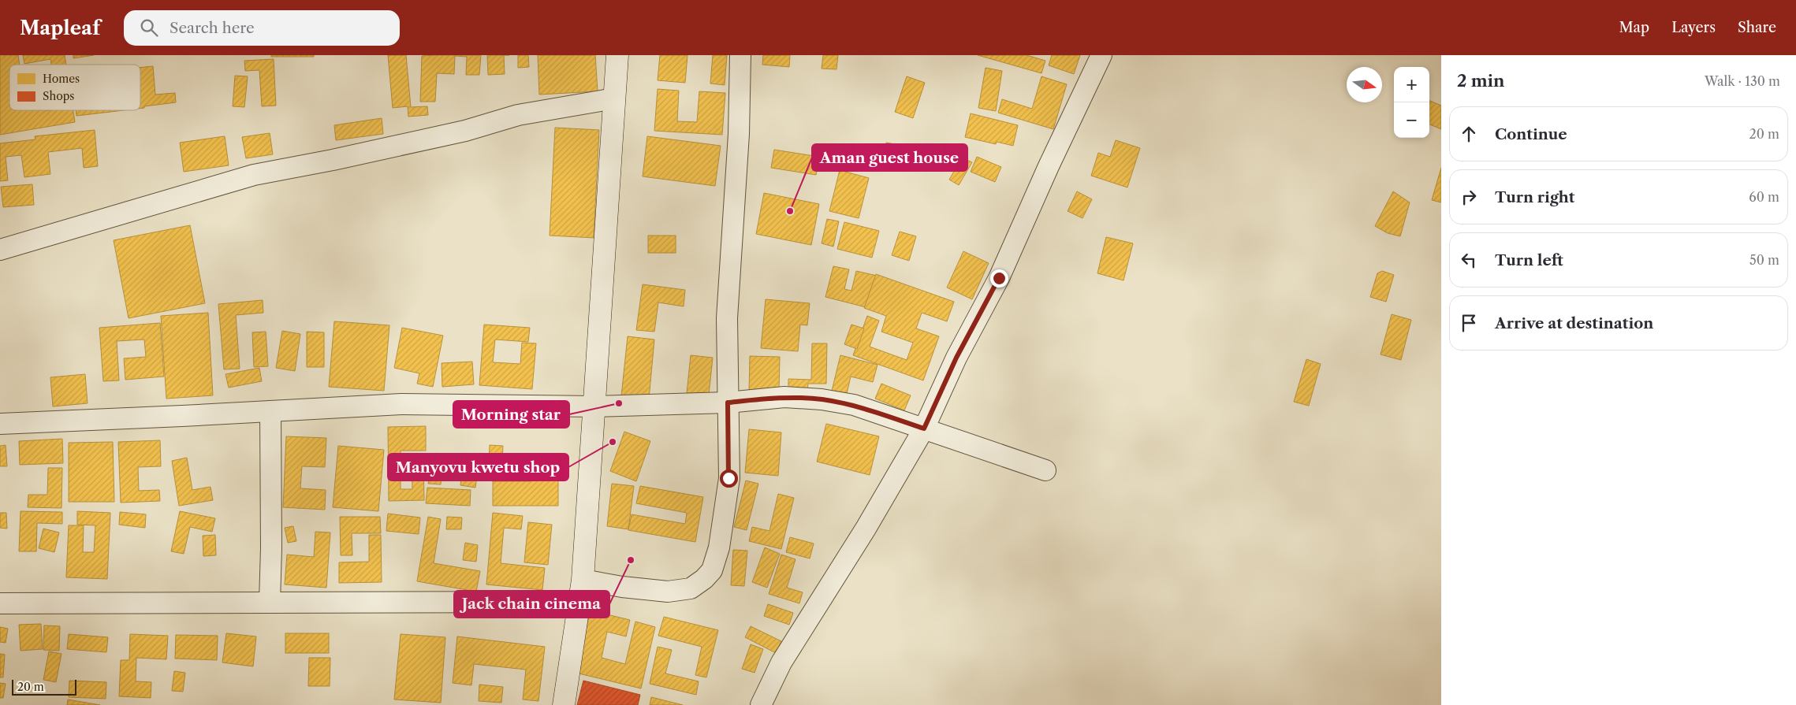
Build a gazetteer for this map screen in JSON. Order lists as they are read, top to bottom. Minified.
{"places":["Aman guest house","Morning star","Manyovu kwetu shop","Jack chain cinema"],"legend":["Homes","Shops"],"scale_bar":"20 m","north":"right","page":{"header":"Mapleaf","search":"Search here","nav":["Map","Layers","Share"],"heading":["2 min","Walk · 130 m"],"map_buttons":["+","−"],"list":[["Continue","20 m"],["Turn right","60 m"],["Turn left","50 m"],"Arrive at destination"],"scale":"20 m"}}
